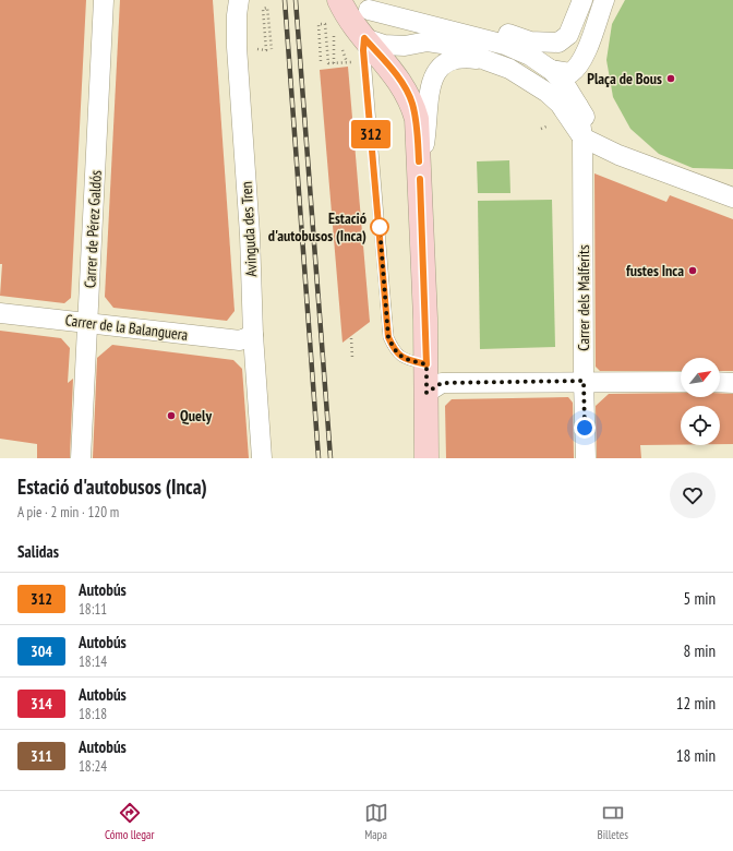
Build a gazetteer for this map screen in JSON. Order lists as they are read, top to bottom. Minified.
{"streets":{"street":["Carrer de Pérez Galdós","Avinguda des Tren","Carrer dels Malferits","Carrer de la Balanguera"]},"crossings":[["Carrer de Pérez Galdós","Carrer de la Balanguera"],["Avinguda des Tren","Carrer de la Balanguera"]],"places":["Plaça de Bous","Estació d'autobusos (Inca)","fustes Inca","Quely"],"lines":["bus line 312"],"north":"top right","page":{"on_map":"312","heading":[["Estació d'autobusos (Inca)","A pie · 2 min · 120 m"],"Salidas"],"list":[{"mark":"312","name":"Autobús","note":"18:11","value":"5 min"},{"mark":"304","name":"Autobús","note":"18:14","value":"8 min"},{"mark":"314","name":"Autobús","note":"18:18","value":"12 min"},{"mark":"311","name":"Autobús","note":"18:24","value":"18 min"}],"tabs":["Cómo llegar","Mapa","Billetes"]}}
